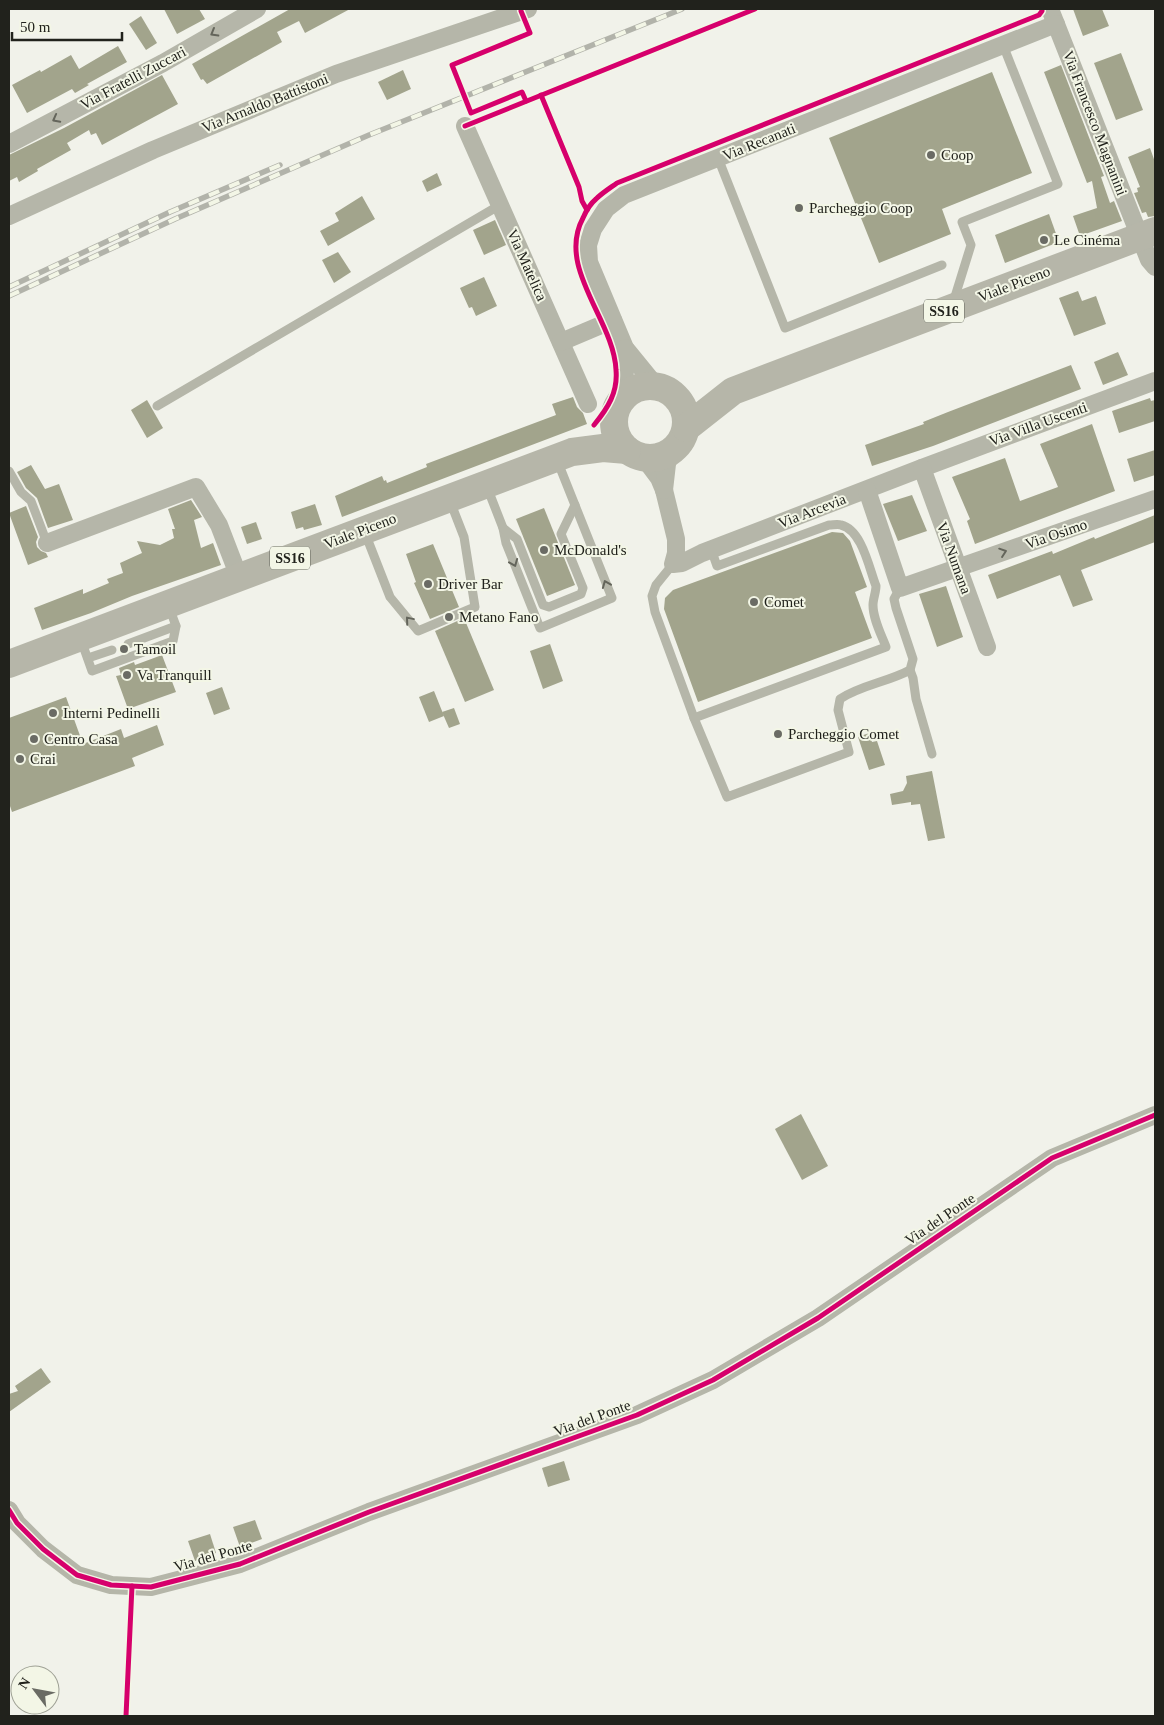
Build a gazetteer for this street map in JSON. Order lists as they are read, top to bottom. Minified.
{"streets":{"main road":["Viale Piceno","SS16"],"street":["Via Fratelli Zuccari","Via Arnaldo Battistoni","Via Francesco Magnanini","Via Recanati","Via Matelica","Via Villa Uscenti","Via Arcevia","Via Osimo","Via Numana","Via del Ponte"]},"crossings":[["Via Francesco Magnanini","Via Recanati"],["Via Francesco Magnanini","Viale Piceno"],["Via Recanati","Viale Piceno"],["Via Villa Uscenti","Via Arcevia"],["Via Villa Uscenti","Via Numana"],["Via Arcevia","Via Numana"],["Via Osimo","Via Numana"]],"one_way":["Via Fratelli Zuccari","Via Osimo"],"places":["Coop","Parcheggio Coop","Le Cinéma","McDonald's","Driver Bar","Comet","Metano Fano","Tamoil","Va Tranquill","Interni Pedinelli","Parcheggio Comet","Centro Casa","Crai"],"scale_bar":"50 m","north":"top left"}
